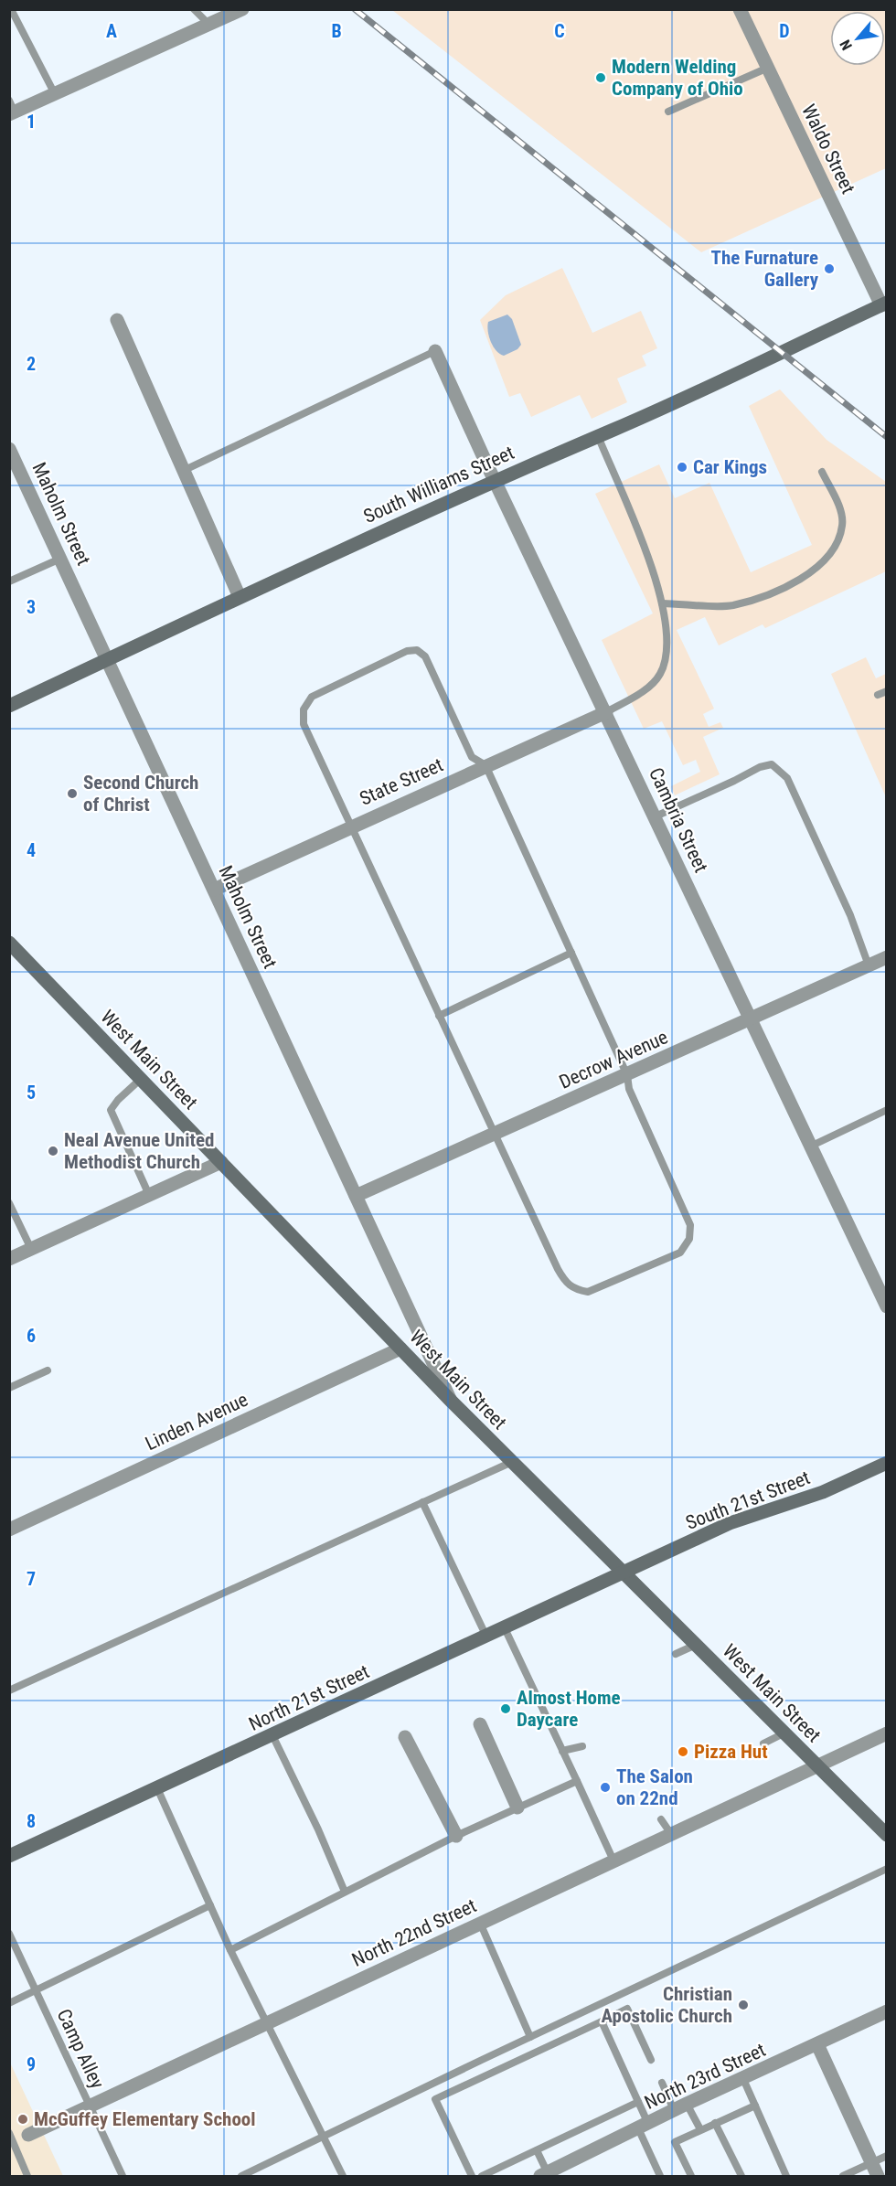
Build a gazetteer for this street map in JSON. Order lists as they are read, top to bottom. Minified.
{"streets":{"main road":["South Williams Street","West Main Street","South 21st Street","North 21st Street"],"street":["Waldo Street","Maholm Street","State Street","Cambria Street","Decrow Avenue","Linden Avenue","North 22nd Street","North 23rd Street"],"lane":["Camp Alley"]},"crossings":[["Waldo Street","South Williams Street"],["South Williams Street","Maholm Street"],["South Williams Street","Cambria Street"],["Maholm Street","State Street"],["Maholm Street","West Main Street"],["Maholm Street","Decrow Avenue"],["State Street","Cambria Street"],["Cambria Street","Decrow Avenue"],["West Main Street","Linden Avenue"],["West Main Street","South 21st Street"],["West Main Street","North 21st Street"],["West Main Street","North 22nd Street"],["South 21st Street","North 21st Street"],["North 22nd Street","Camp Alley"]],"places":["Modern Welding Company of Ohio","The Furnature Gallery","Car Kings","Second Church of Christ","Neal Avenue United Methodist Church","Almost Home Daycare","Pizza Hut","The Salon on 22nd","Christian Apostolic Church","McGuffey Elementary School"],"north":"bottom left","grid":{"columns":["A","B","C","D"],"rows":["1","2","3","4","5","6","7","8","9"]}}
